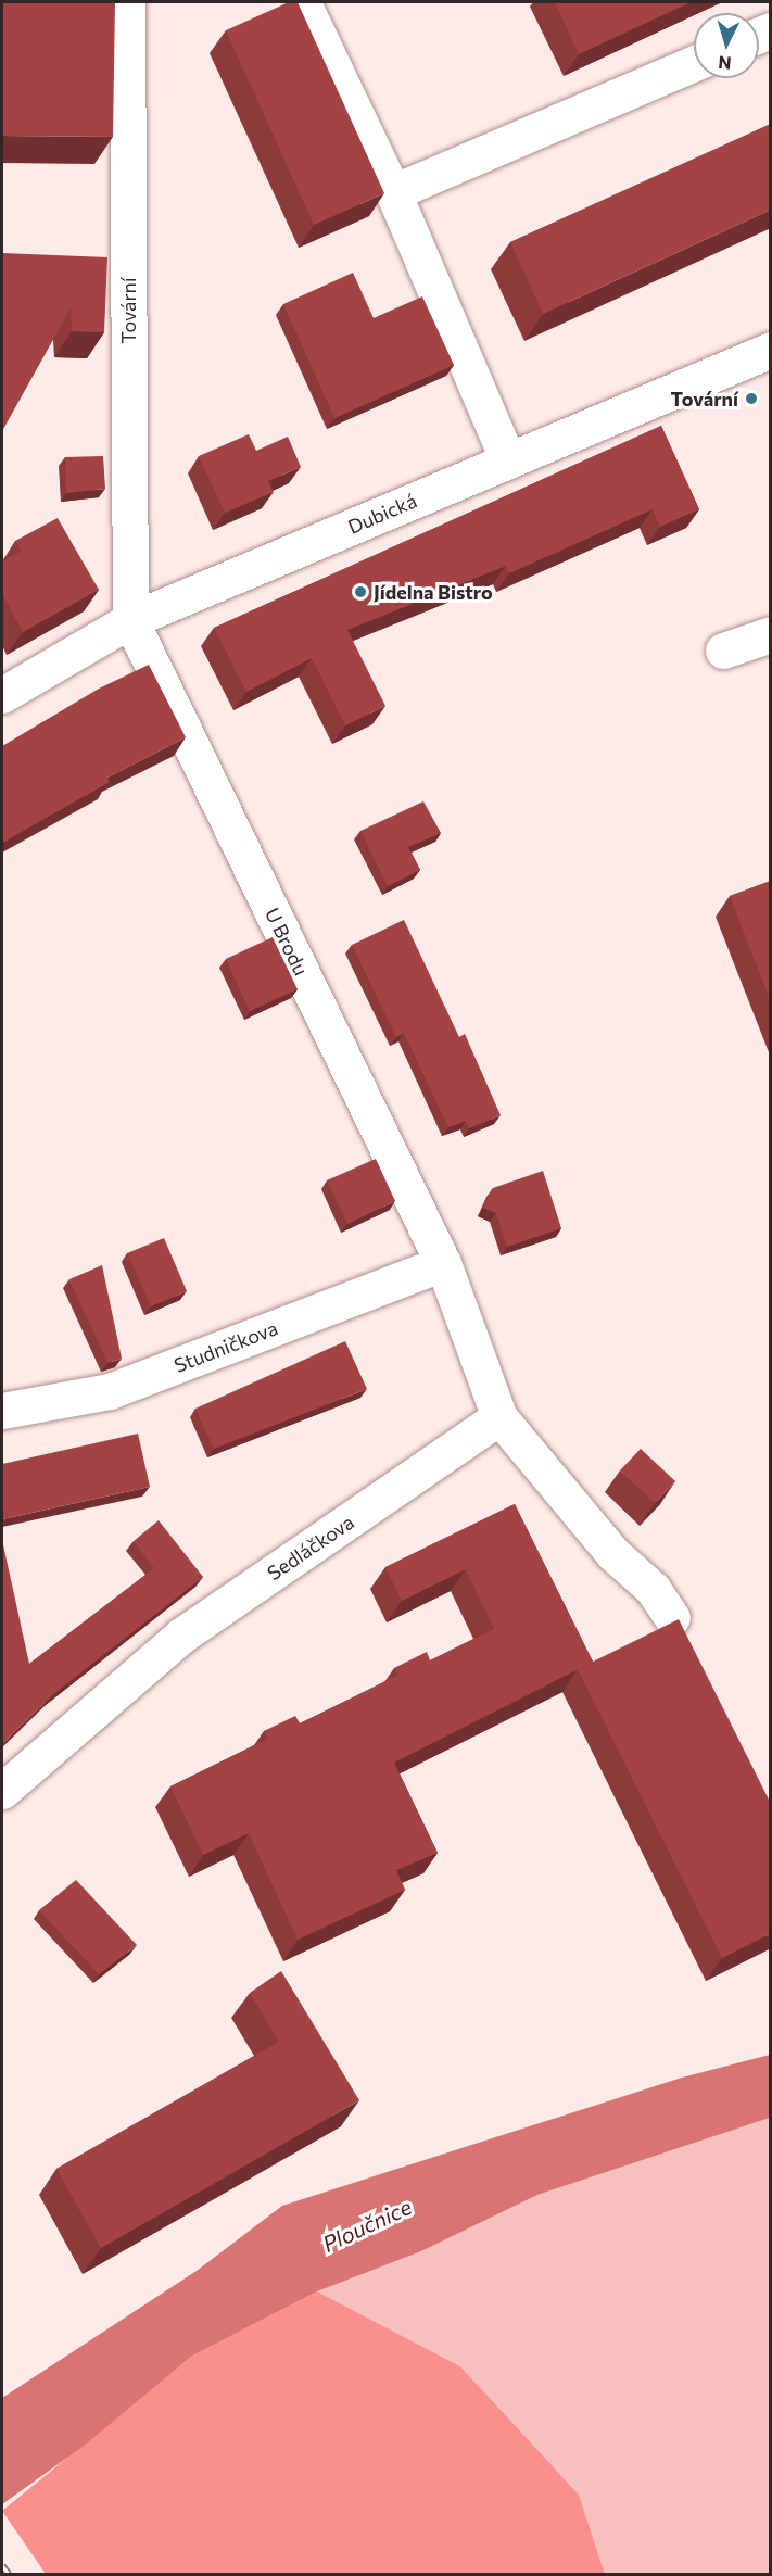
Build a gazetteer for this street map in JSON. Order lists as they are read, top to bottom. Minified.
{"streets":{"street":["Tovární","Dubická","U Brodu","Studničkova","Sedláčkova"]},"crossings":[["Tovární","Dubická"],["Tovární","U Brodu"],["Dubická","U Brodu"],["U Brodu","Studničkova"]],"water":["Ploučnice"],"places":["Tovární","Jídelna Bistro"],"north":"bottom"}
